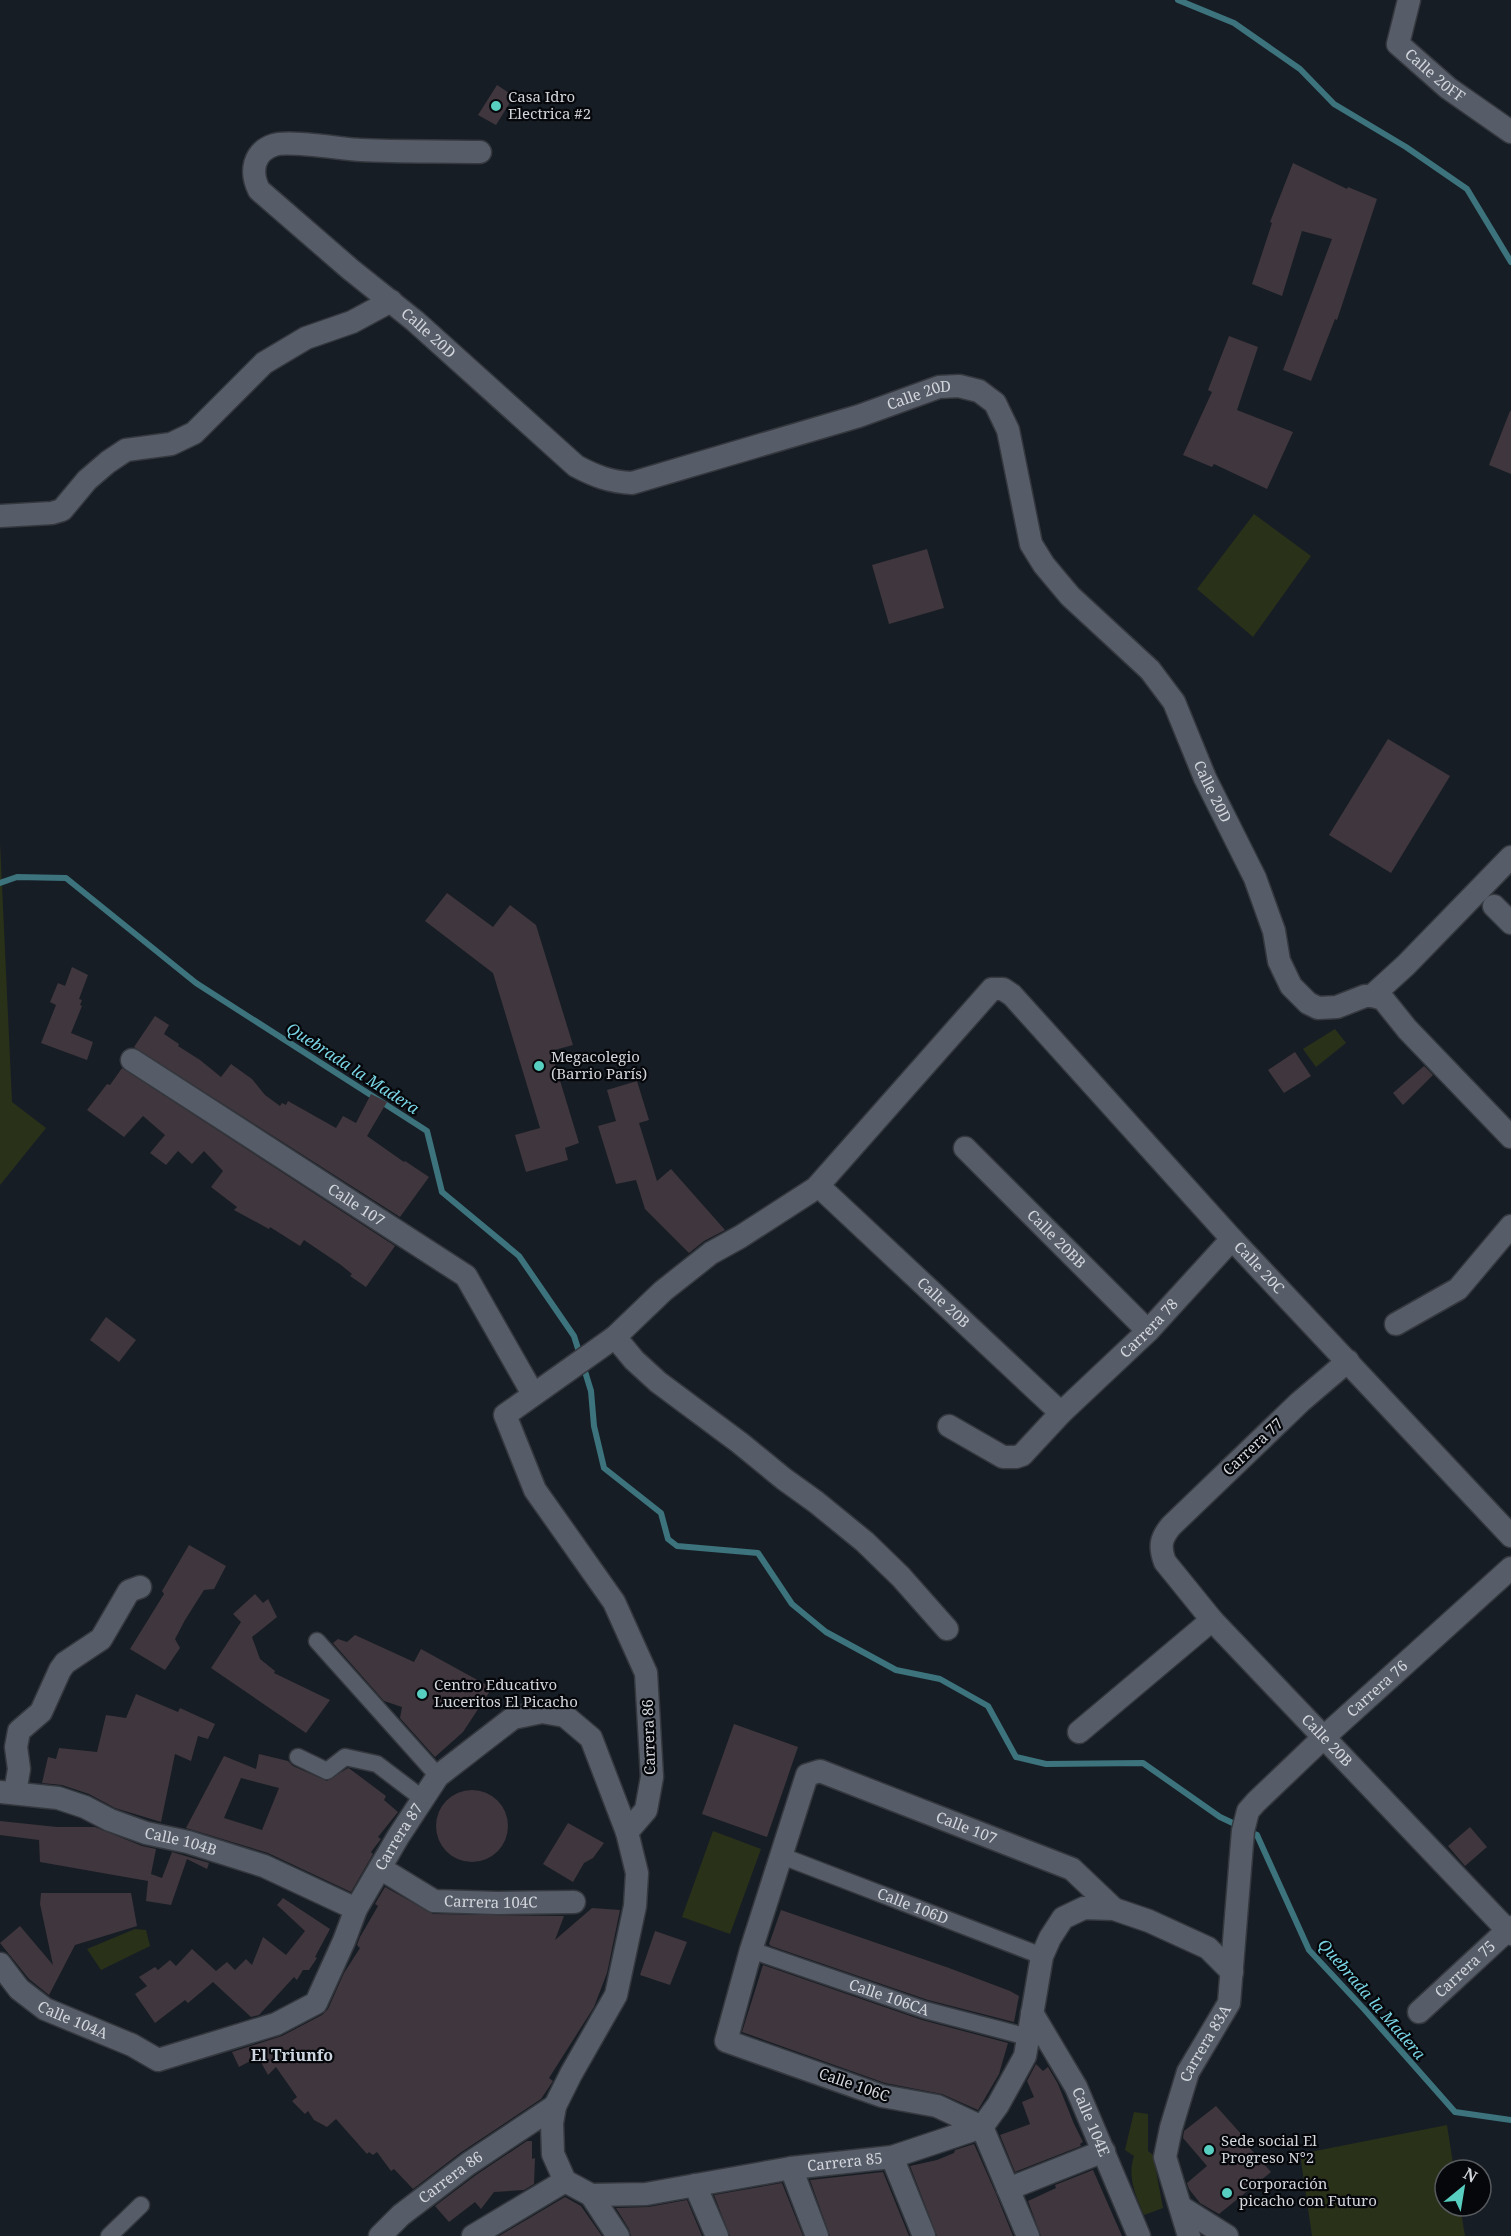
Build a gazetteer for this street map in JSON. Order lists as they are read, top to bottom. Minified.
{"streets":{"street":["Calle 20FF","Calle 20D","Calle 107","Calle 20BB","Calle 20C","Calle 20B","Carrera 78","Carrera 77","Carrera 76","Carrera 86","Carrera 87","Calle 104B","Carrera 104C","Calle 106D","Carrera 75","Calle 106CA","Calle 104A","Carrera 83A","Calle 106C","Calle 104E","Carrera 85"]},"crossings":[["Calle 107","Carrera 86"],["Calle 107","Calle 106D"],["Calle 107","Carrera 83A"],["Calle 20BB","Carrera 78"],["Calle 20C","Carrera 78"],["Calle 20C","Carrera 77"],["Calle 20B","Carrera 78"],["Calle 20B","Carrera 77"],["Calle 20B","Carrera 76"],["Calle 20B","Carrera 75"],["Carrera 76","Carrera 83A"],["Carrera 86","Carrera 87"],["Carrera 86","Carrera 85"],["Carrera 87","Calle 104B"],["Carrera 87","Carrera 104C"],["Carrera 87","Calle 104A"],["Calle 106CA","Calle 106C"],["Calle 106C","Carrera 85"]],"districts":["El Triunfo"],"water":["Quebrada la Madera"],"places":["Casa Idro Electrica #2","Megacolegio (Barrio París)","Centro Educativo Luceritos El Picacho","Sede social El Progreso N°2","Corporación picacho con Futuro"],"north":"top right"}
